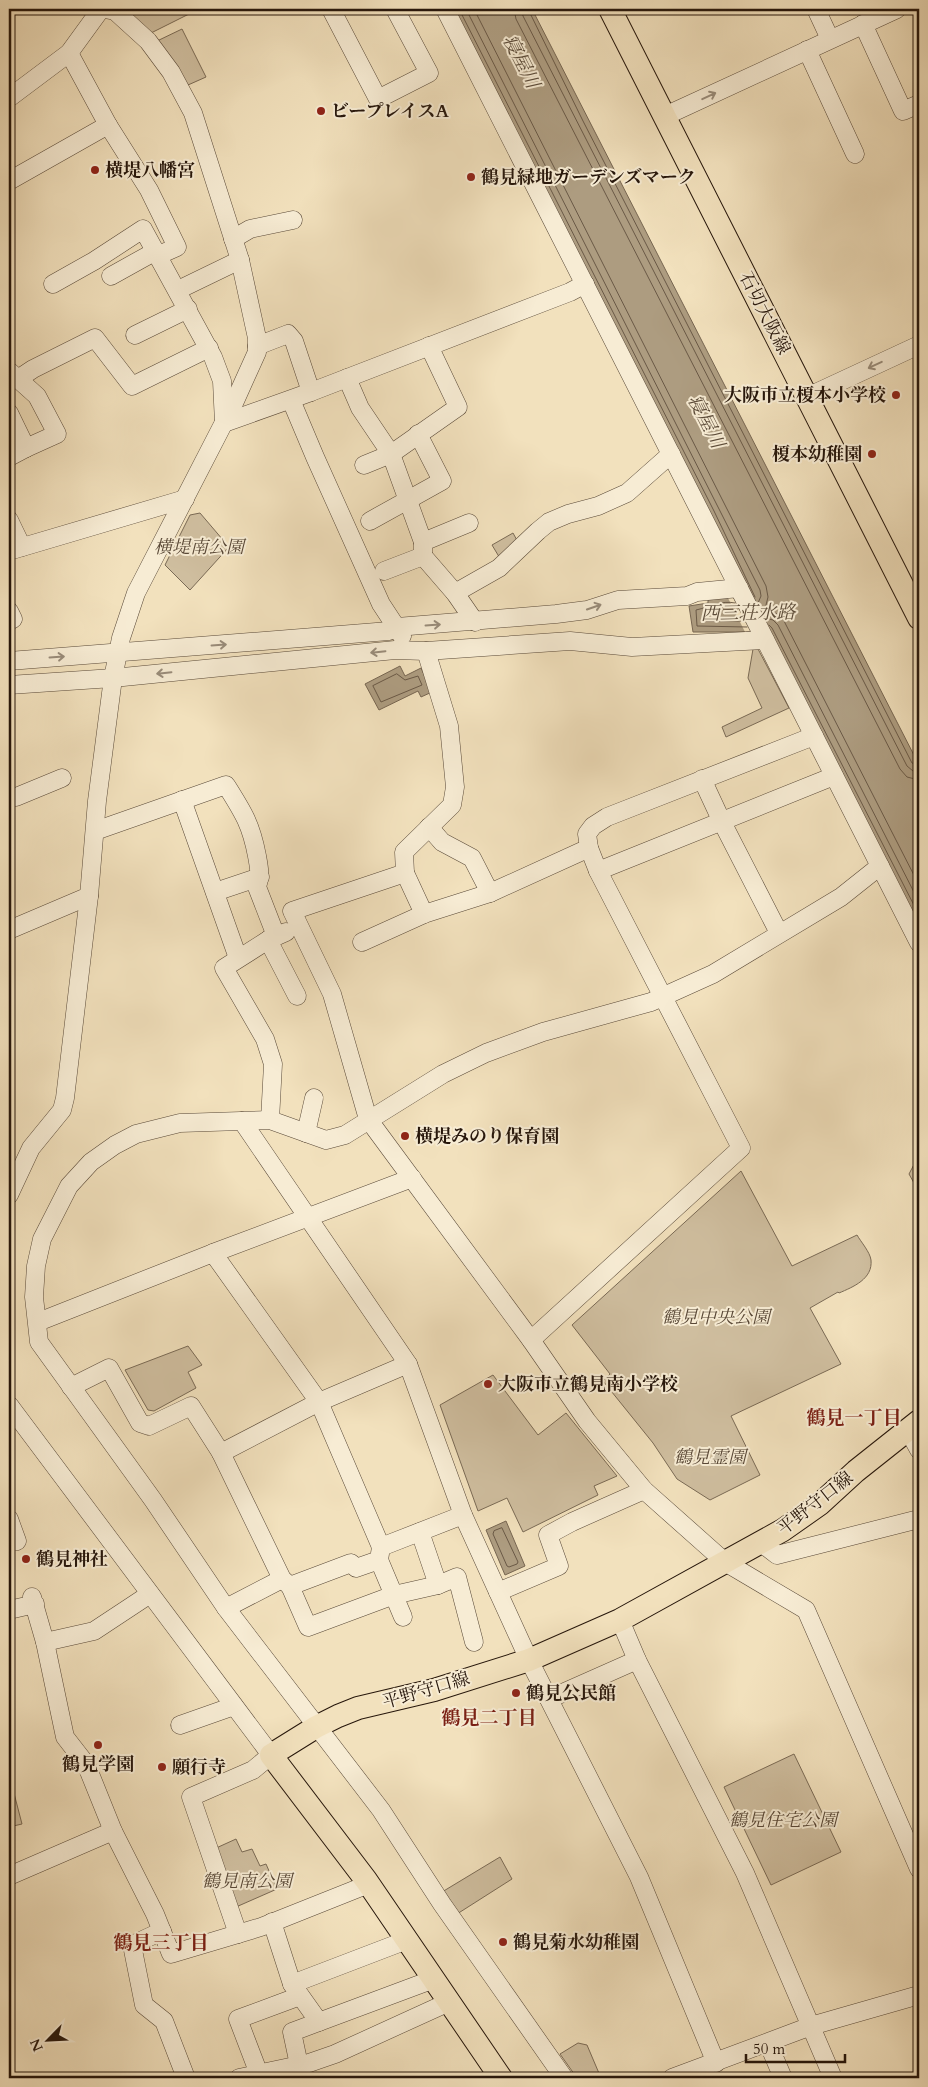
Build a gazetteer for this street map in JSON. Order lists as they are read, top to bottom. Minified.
{"streets":{"main road":["石切大阪線","平野守口線"]},"districts":["鶴見一丁目","鶴見二丁目","鶴見三丁目"],"water":["寝屋川","西三荘水路"],"parks":["横堤南公園","鶴見中央公園","鶴見霊園","鶴見住宅公園","鶴見南公園"],"places":["ビープレイスA","横堤八幡宮","鶴見緑地ガーデンズマーク","大阪市立榎本小学校","榎本幼稚園","横堤みのり保育園","大阪市立鶴見南小学校","鶴見神社","鶴見公民館","鶴見学園","願行寺","鶴見菊水幼稚園"],"scale_bar":"50 m","north":"bottom left"}
